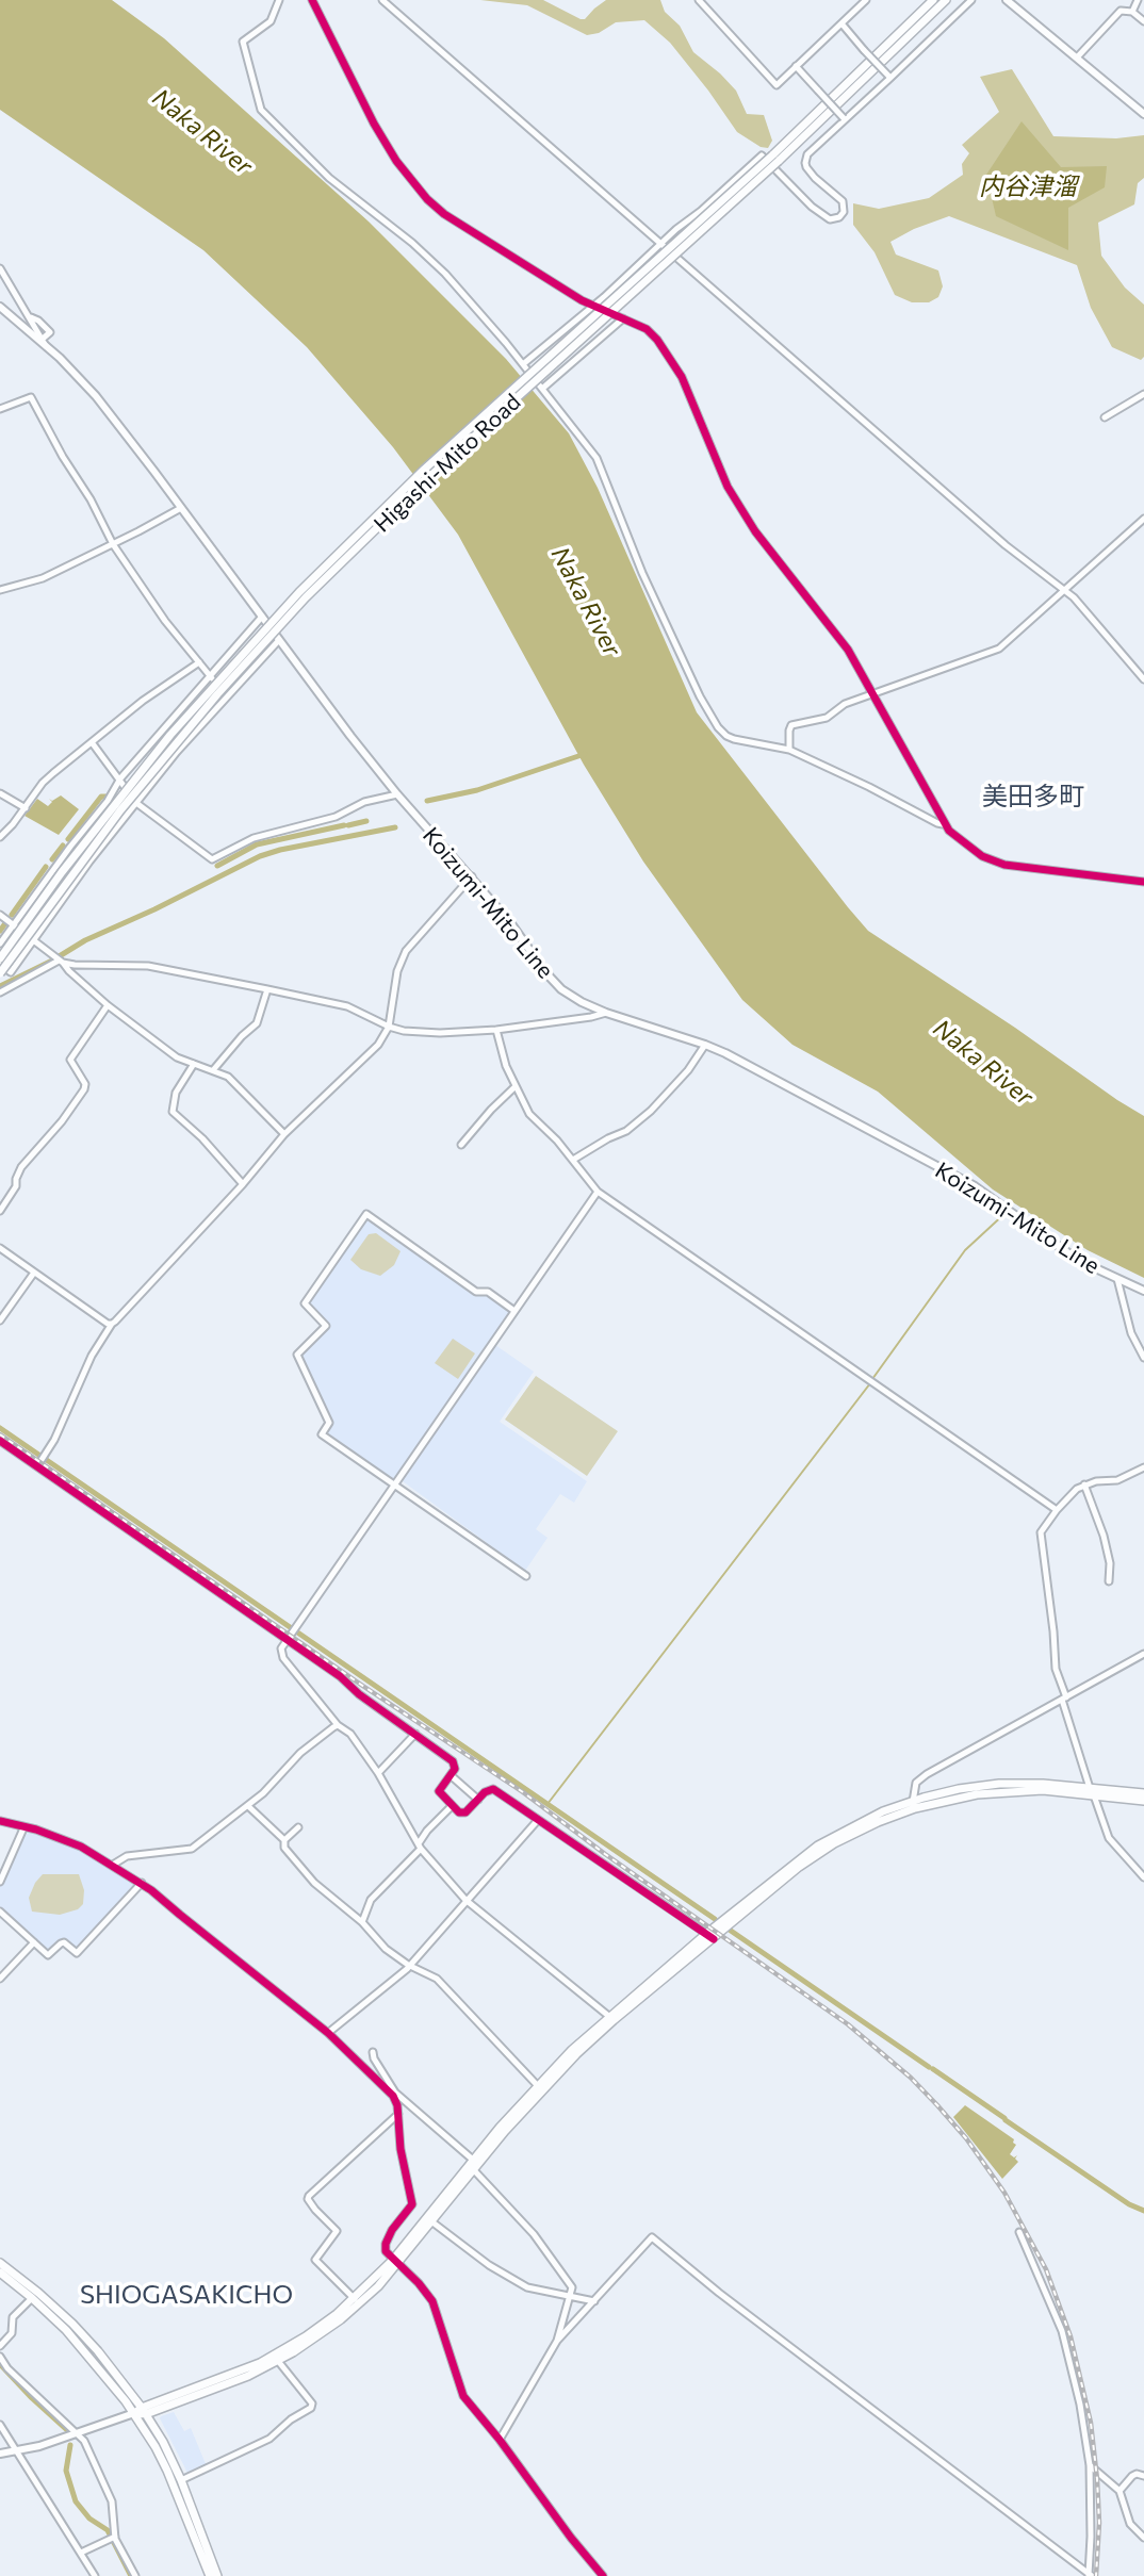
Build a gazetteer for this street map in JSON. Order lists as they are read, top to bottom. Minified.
{"streets":{"highway":["Higashi-Mito Road"],"main road":["Koizumi-Mito Line"]},"districts":["美田多町","SHIOGASAKICHO"],"water":["Naka River","内谷津溜"]}
